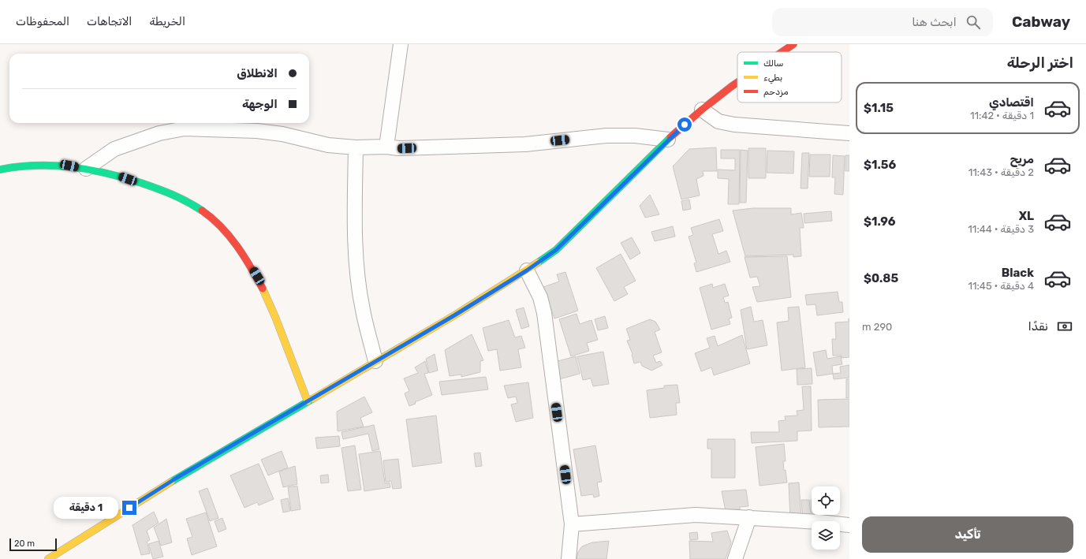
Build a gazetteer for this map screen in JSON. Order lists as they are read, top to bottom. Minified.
{"legend":["سالك","بطيء","مزدحم"],"scale_bar":"20 m","page":{"header":"Cabway","search":"ابحث هنا","nav":["الخريطة","الاتجاهات","المحفوظات"],"heading":"اختر الرحلة","banner":["الانطلاق","الوجهة"],"list":[{"name":"اقتصادي","note":"1 دقيقة · 11:42","value":"$1.15"},{"name":"مريح","note":"2 دقيقة · 11:43","value":"$1.56"},{"name":"XL","note":"3 دقيقة · 11:44","value":"$1.96"},{"name":"Black","note":"4 دقيقة · 11:45","value":"$0.85"}],"pay":["نقدًا","290 m"],"bubble":"1 دقيقة","buttons":"تأكيد","scale":"20 m"}}
